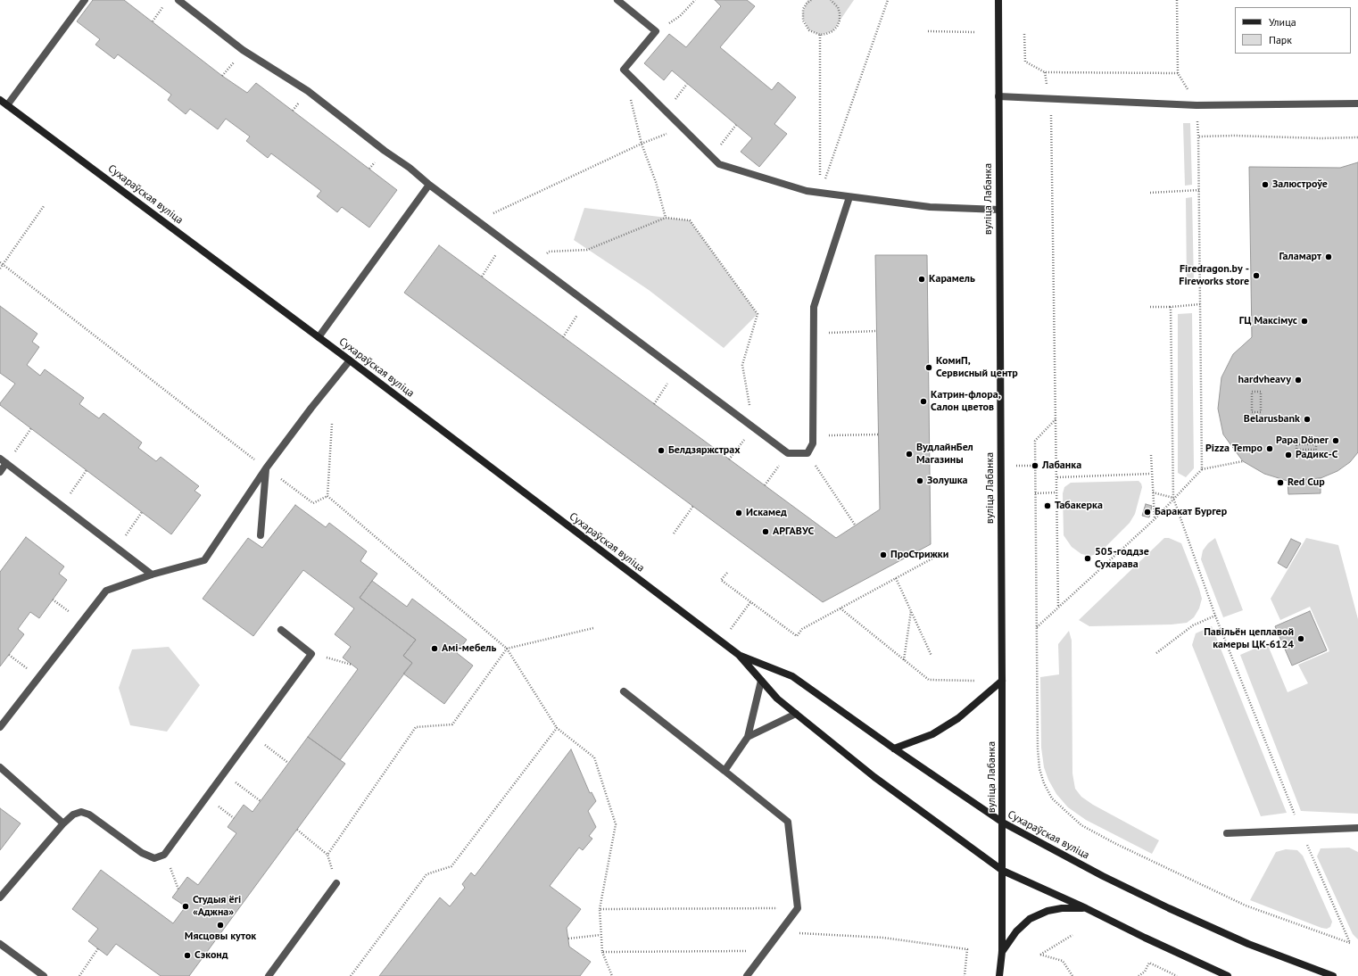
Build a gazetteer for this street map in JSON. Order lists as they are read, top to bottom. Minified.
{"streets":{"main road":["Сухараўская вуліца","вуліца Лабанка"]},"crossings":[["Сухараўская вуліца","вуліца Лабанка"]],"places":["Залюстроўе","Галамарт","Firedragon.by - Fireworks store","Карамель","ГЦ Максімус","КомиП, Сервисный центр","hardvheavy","Катрин-флора, Салон цветов","Belarusbank","Papa Döner","Pizza Tempo","Белдзяржстрах","ВудлайнБел Магазины","Радикс-С","Лабанка","Золушка","Red Cup","Табакерка","Баракат Бургер","Искамед","АРГАВУС","ПроСтрижки","505-годдзе Сухарава","Павільён цеплавой камеры ЦК-6124","Амі-мебель","Студыя ёгі «Аджна»","Мясцовы куток","Сэконд"],"legend":["Улица","Парк"]}
